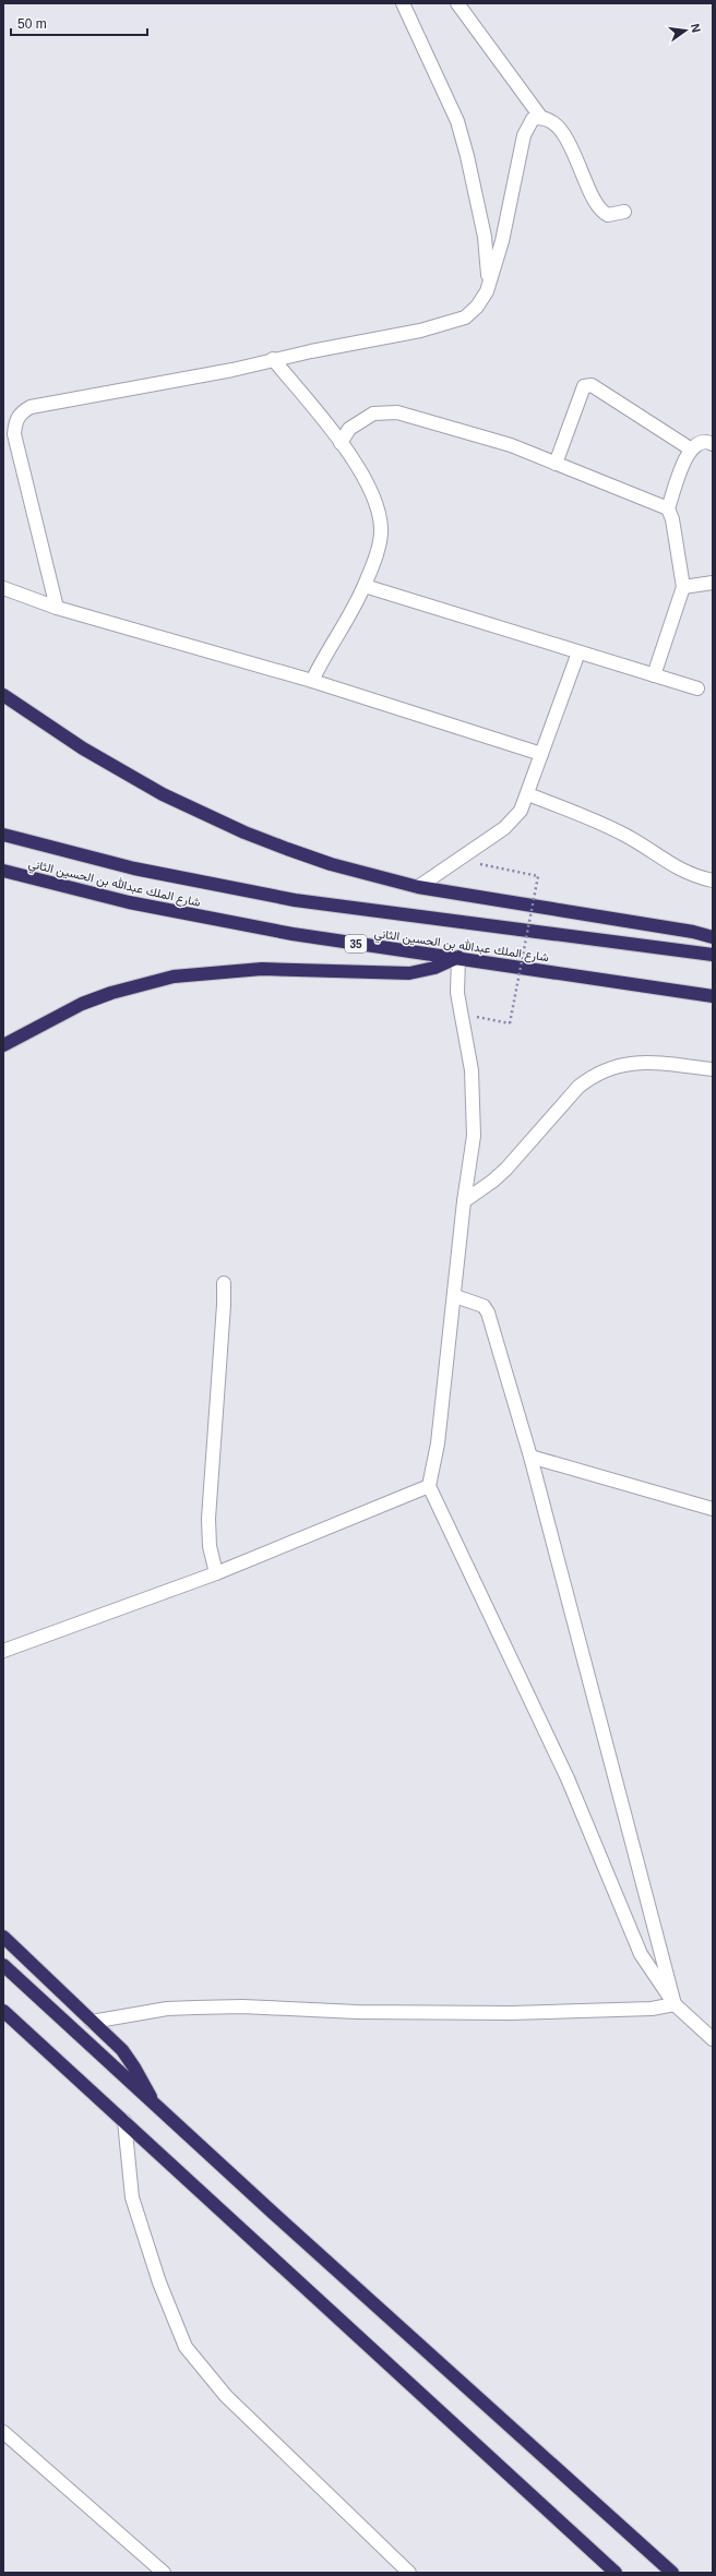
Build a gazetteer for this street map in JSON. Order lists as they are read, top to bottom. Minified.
{"streets":{"highway":["شارع الملك عبدالله بن الحسين الثاني","35"]},"scale_bar":"50 m","north":"right"}
